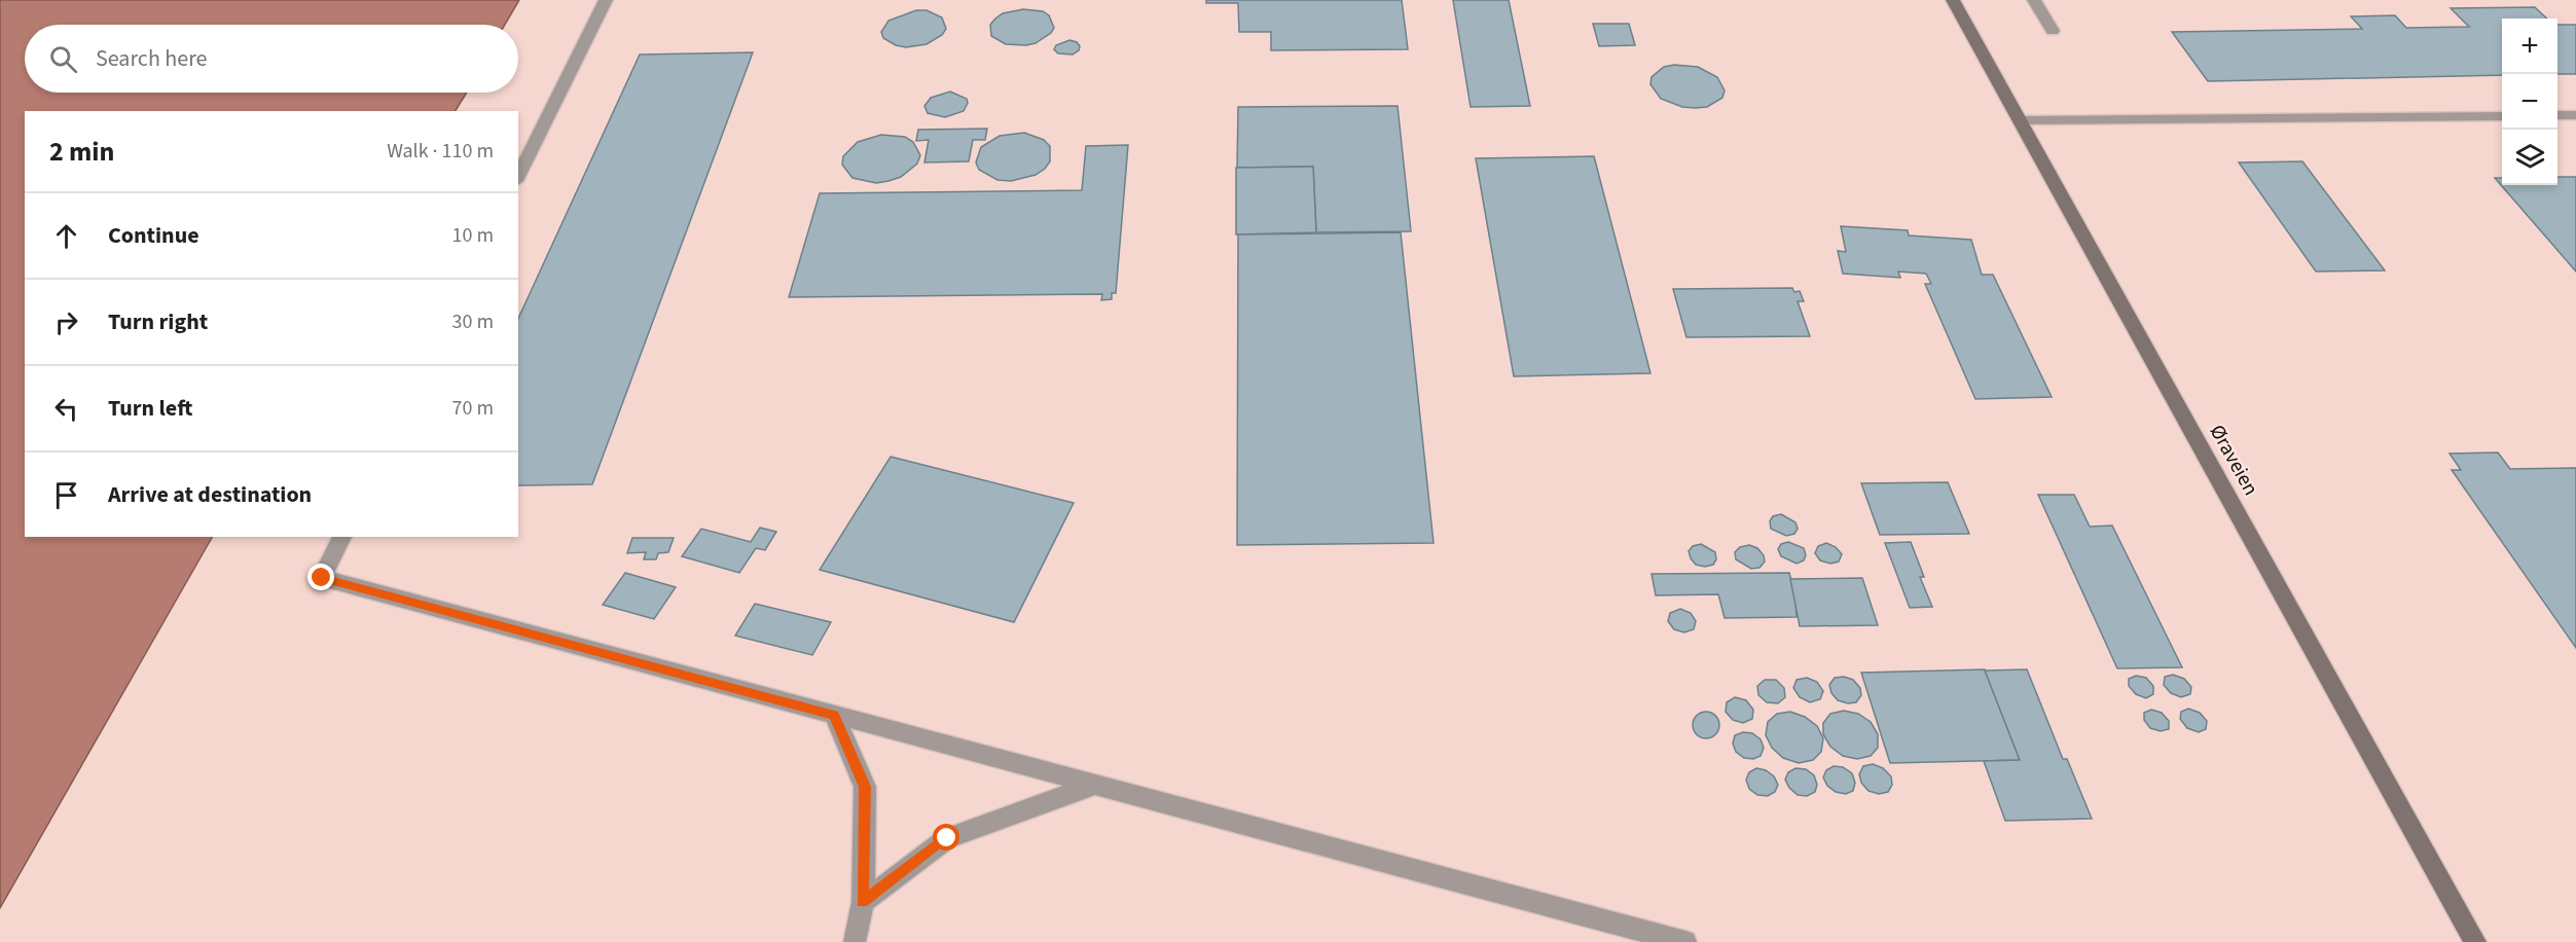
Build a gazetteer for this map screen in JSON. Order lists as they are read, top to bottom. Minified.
{"streets":{"street":["Øraveien"]},"page":{"map_buttons":["+","−"],"search":"Search here","heading":["2 min","Walk · 110 m"],"list":[["Continue","10 m"],["Turn right","30 m"],["Turn left","70 m"],"Arrive at destination"]}}
